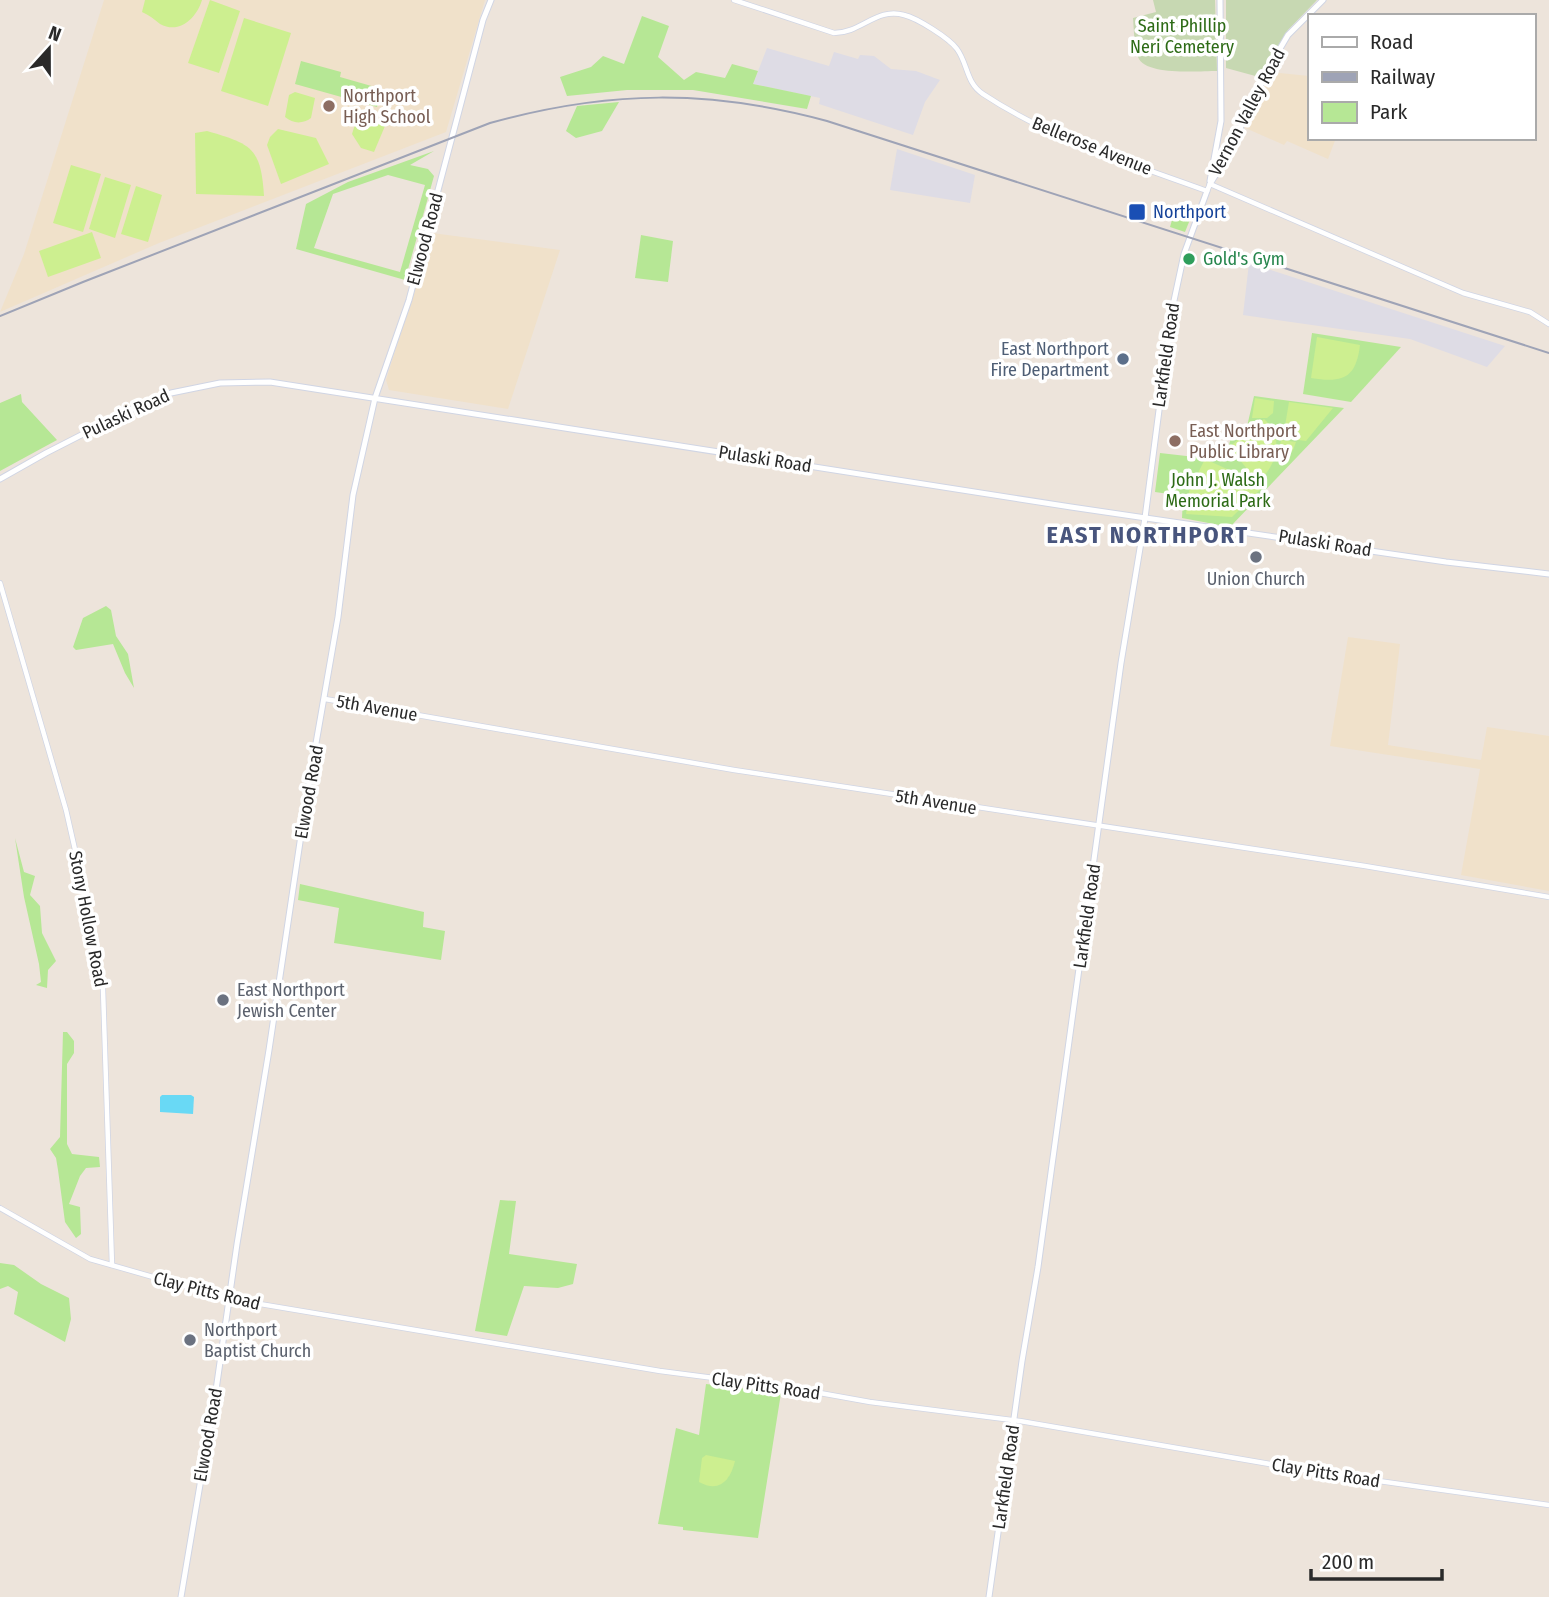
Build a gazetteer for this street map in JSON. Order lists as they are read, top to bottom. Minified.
{"streets":{"main road":["Vernon Valley Road","Elwood Road","Larkfield Road","Pulaski Road"],"street":["Bellerose Avenue","5th Avenue","Stony Hollow Road","Clay Pitts Road"]},"crossings":[["Vernon Valley Road","Bellerose Avenue"],["Vernon Valley Road","Larkfield Road"],["Elwood Road","Pulaski Road"],["Elwood Road","5th Avenue"],["Elwood Road","Clay Pitts Road"],["Larkfield Road","Pulaski Road"],["Larkfield Road","5th Avenue"],["Larkfield Road","Clay Pitts Road"],["Stony Hollow Road","Clay Pitts Road"]],"districts":["EAST NORTHPORT"],"parks":["Saint Phillip Neri Cemetery","John J. Walsh Memorial Park"],"places":{"other":["Northport High School","Gold's Gym","East Northport Fire Department","East Northport Public Library","Union Church","East Northport Jewish Center","Northport Baptist Church"],"transit":["Northport"]},"legend":["Road","Railway","Park"],"scale_bar":"200 m","north":"top"}
